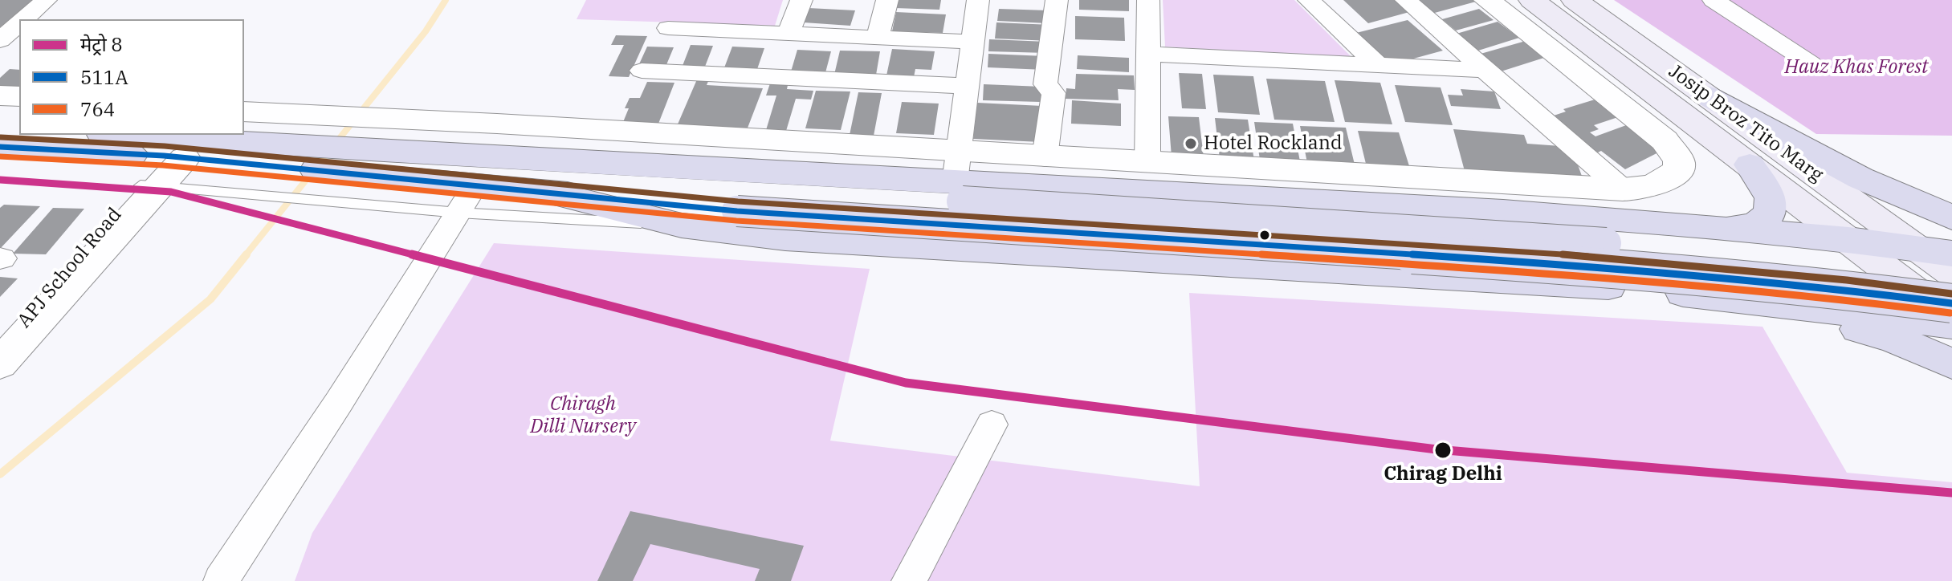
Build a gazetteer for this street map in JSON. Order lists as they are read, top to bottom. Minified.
{"streets":{"main road":["Josip Broz Tito Marg"],"street":["APJ School Road"]},"parks":["Hauz Khas Forest","Chiragh Dilli Nursery"],"places":["Hotel Rockland","Chirag Delhi"],"lines":["transit line 511A","transit line 764","metro line 8"],"legend":["मेट्रो 8","511A","764"]}
